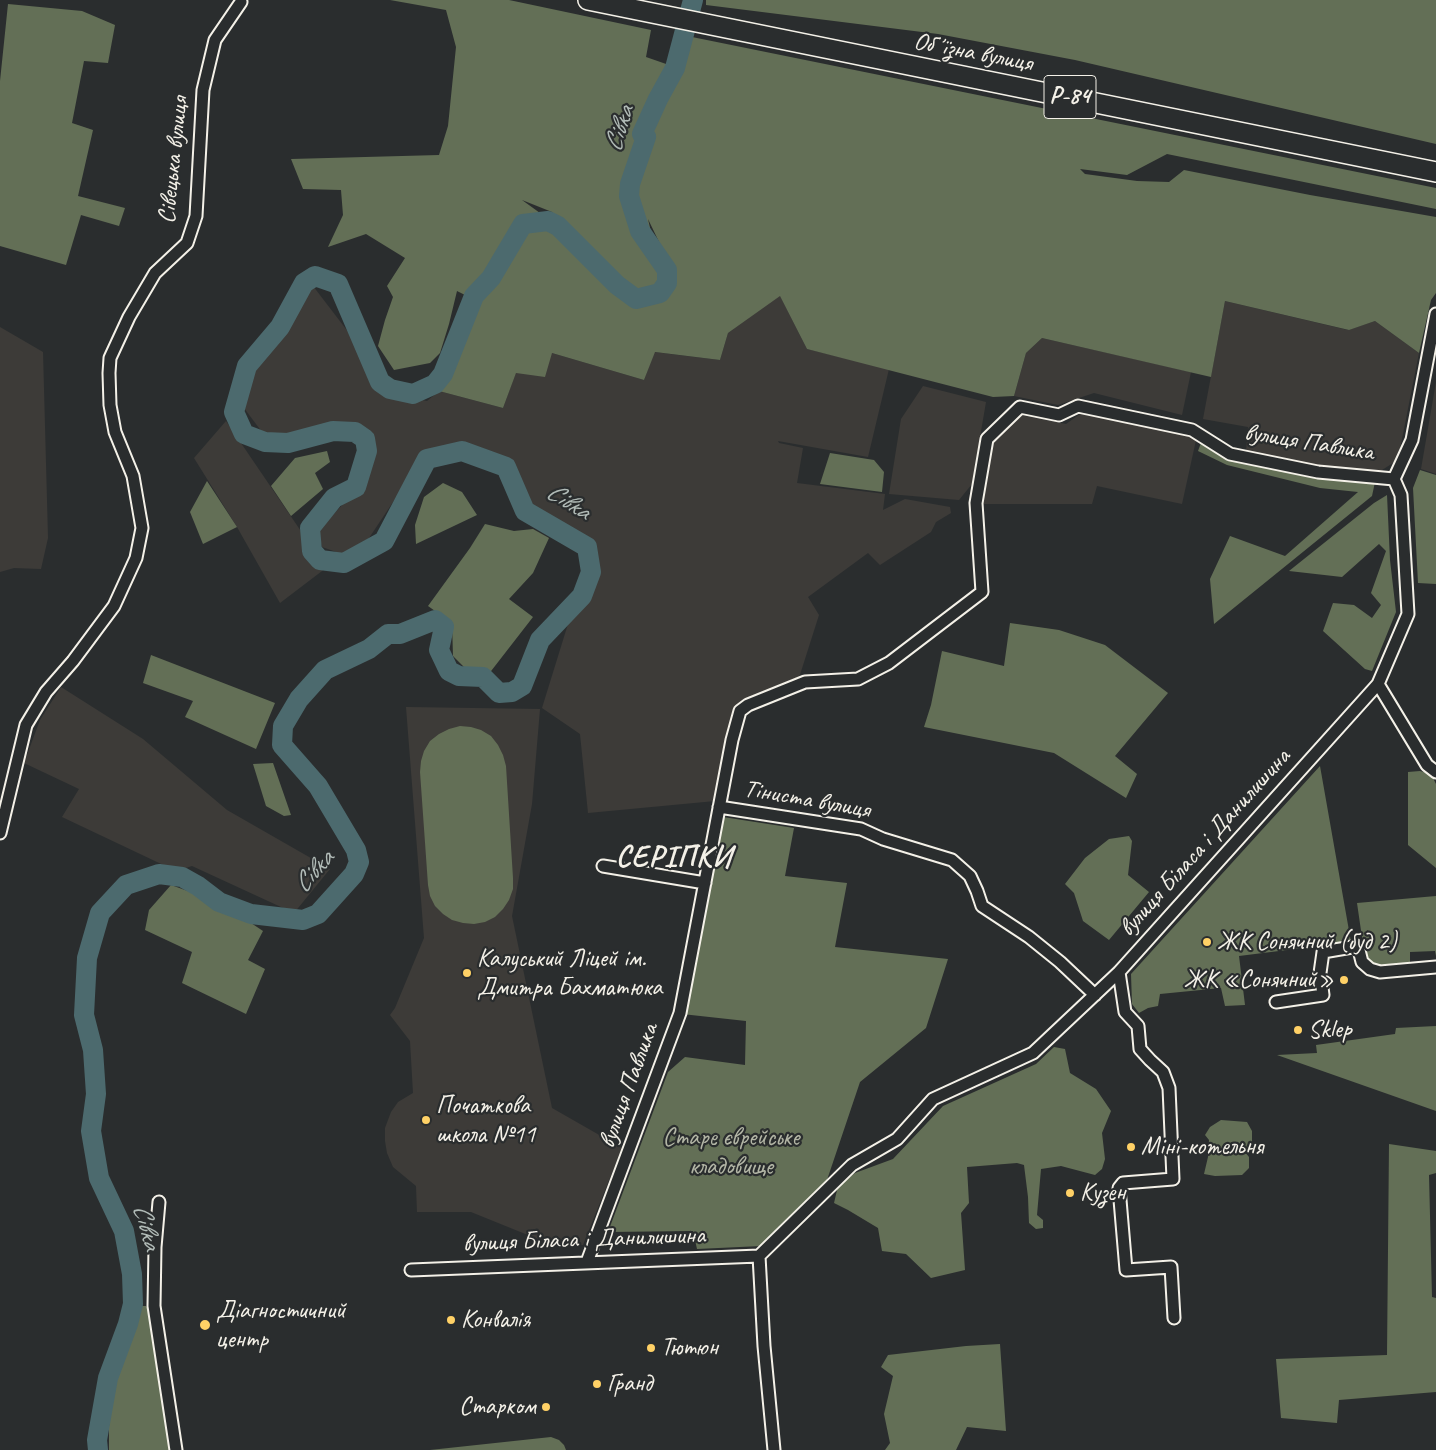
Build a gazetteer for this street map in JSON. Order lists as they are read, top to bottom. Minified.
{"streets":{"main road":["Обʼїзна вулиця","Р-84"],"street":["Сівецька вулиця","вулиця Павлика","Тіниста вулиця","вулиця Біласа і Данилишина"]},"crossings":[["вулиця Павлика","Тіниста вулиця"],["вулиця Павлика","вулиця Біласа і Данилишина"],["Тіниста вулиця","вулиця Біласа і Данилишина"]],"districts":["СЕРІПКИ"],"water":["Сівка"],"parks":["Старе єврейське кладовище"],"places":["ЖК Сонячний (буд 2)","Калуський Ліцей ім. Дмитра Бахматюка","ЖК «Сонячний»","Sklep","Початкова школа №11","Міні-котельня","Кузен","Конвалія","Діагностичний центр","Тютюн","Гранд","Старком"]}
